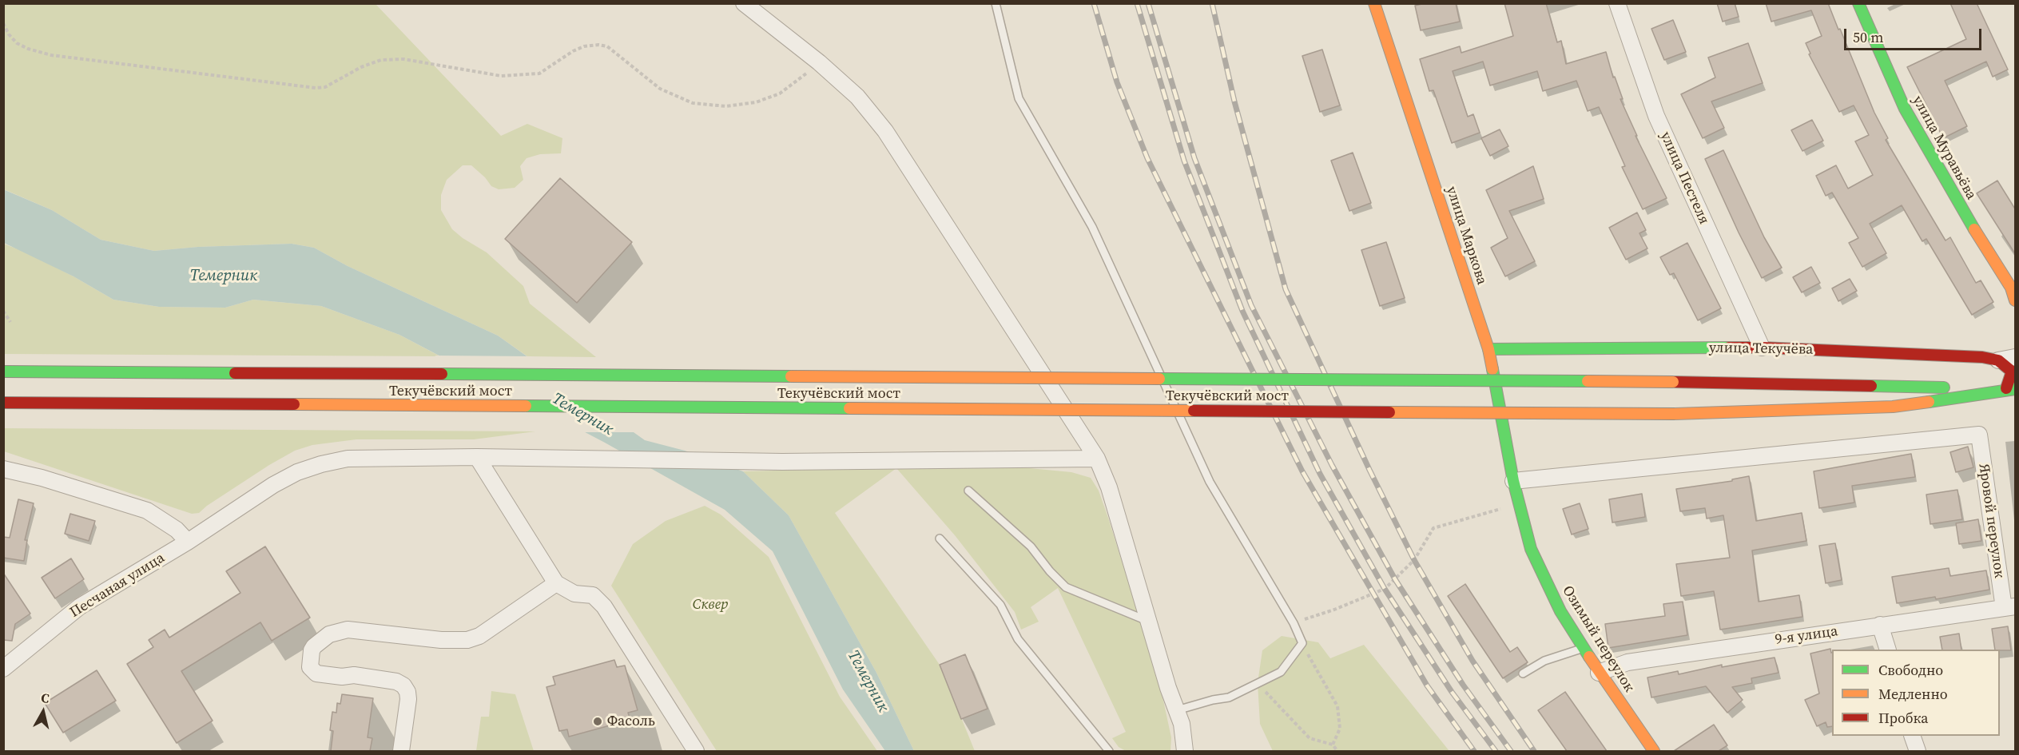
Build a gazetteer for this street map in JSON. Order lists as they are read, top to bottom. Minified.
{"streets":{"main road":["улица Муравьёва","улица Маркова","улица Текучёва","Текучёвский мост","Озимый переулок"],"street":["улица Пестеля","Яровой переулок","Песчаная улица","9-я улица"]},"crossings":[["улица Пестеля","улица Текучёва"],["улица Маркова","улица Текучёва"],["улица Маркова","Яровой переулок"],["улица Маркова","Озимый переулок"],["Яровой переулок","9-я улица"],["Яровой переулок","Озимый переулок"],["9-я улица","Озимый переулок"]],"water":["Темерник"],"parks":["Сквер"],"places":["Фасоль"],"legend":["Свободно","Медленно","Пробка"],"scale_bar":"50 m","north":"top"}
